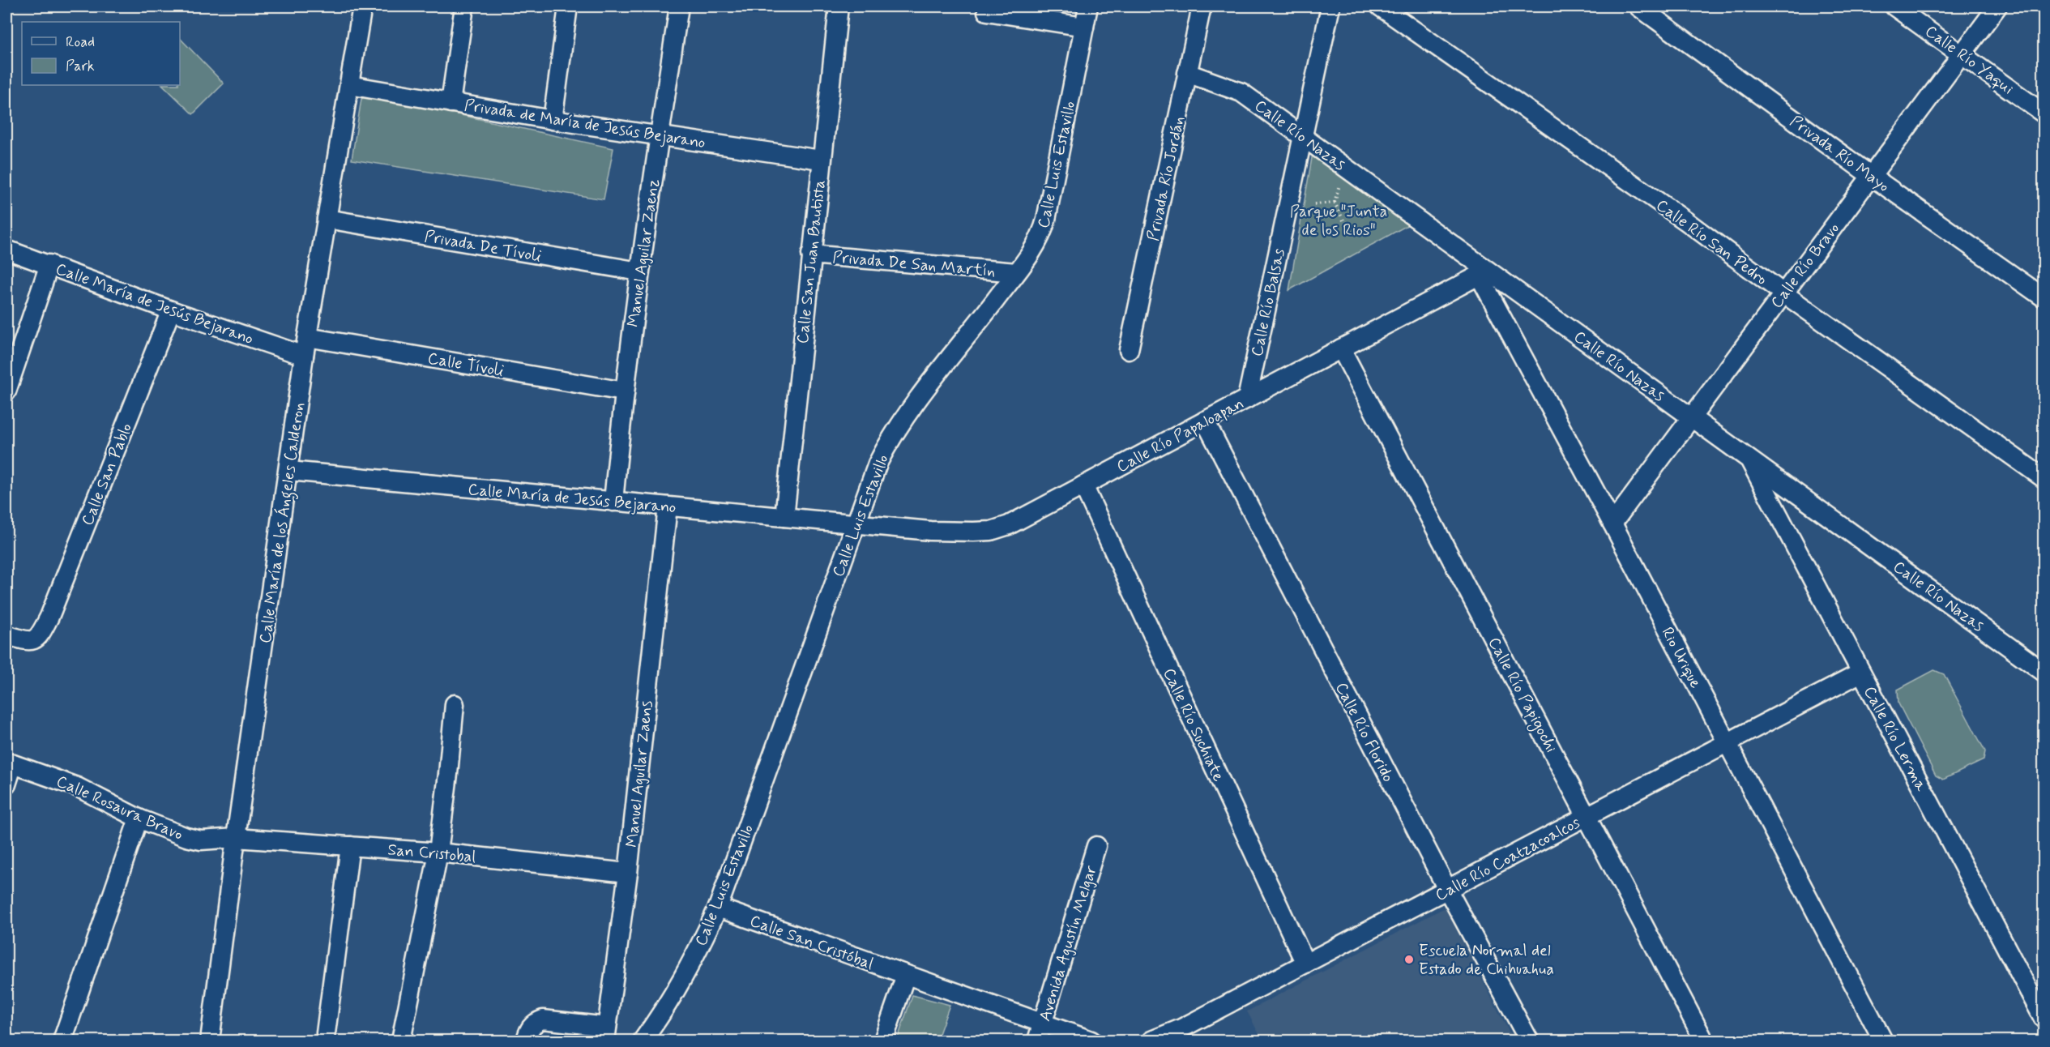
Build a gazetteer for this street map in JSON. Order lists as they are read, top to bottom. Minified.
{"streets":{"street":["Calle Río Yaqui","Privada de María de Jesús Bejarano","Calle Río Nazas","Privada Río Mayo","Calle Luis Estavillo","Privada Río Jordán","Calle Río San Pedro","Privada De Tívoli","Manuel Aguilar Zaenz","Calle San Juan Bautista","Privada De San Martín","Calle Río Bravo","Calle Río Balsas","Calle María de Jesús Bejarano","Calle Tívoli","Calle Río Papaloapan","Calle San Pablo","Calle María de los Ángeles Calderon","Rio Urique","Calle Río Papigochi","Calle Río Suchiate","Calle Río Florido","Calle Río Lerma","Manuel Aguilar Zaens","Calle Rosaura Bravo","San Cristobal","Calle Río Coatzacoalcos","Calle San Cristóbal","Avenida Agustín Melgar"]},"crossings":[["Calle Río Yaqui","Calle Río Bravo"],["Privada de María de Jesús Bejarano","Manuel Aguilar Zaenz"],["Privada de María de Jesús Bejarano","Calle San Juan Bautista"],["Privada de María de Jesús Bejarano","Calle María de los Ángeles Calderon"],["Calle Río Nazas","Privada Río Jordán"],["Calle Río Nazas","Calle Río Bravo"],["Calle Río Nazas","Calle Río Balsas"],["Calle Río Nazas","Calle Río Papaloapan"],["Calle Río Nazas","Rio Urique"],["Calle Río Nazas","Calle Río Lerma"],["Privada Río Mayo","Calle Río Bravo"],["Calle Luis Estavillo","Privada De San Martín"],["Calle Luis Estavillo","Calle María de Jesús Bejarano"],["Calle Luis Estavillo","Calle Río Papaloapan"],["Calle Luis Estavillo","Calle San Cristóbal"],["Calle Río San Pedro","Calle Río Bravo"],["Privada De Tívoli","Manuel Aguilar Zaenz"],["Privada De Tívoli","Calle María de los Ángeles Calderon"],["Manuel Aguilar Zaenz","Calle María de Jesús Bejarano"],["Manuel Aguilar Zaenz","Calle Tívoli"],["Calle San Juan Bautista","Privada De San Martín"],["Calle San Juan Bautista","Calle María de Jesús Bejarano"],["Calle Río Bravo","Rio Urique"],["Calle Río Balsas","Calle Río Papaloapan"],["Calle María de Jesús Bejarano","Calle Río Papaloapan"],["Calle María de Jesús Bejarano","Calle San Pablo"],["Calle María de Jesús Bejarano","Calle María de los Ángeles Calderon"],["Calle María de Jesús Bejarano","Manuel Aguilar Zaens"],["Calle Tívoli","Calle María de los Ángeles Calderon"],["Calle Río Papaloapan","Rio Urique"],["Calle Río Papaloapan","Calle Río Papigochi"],["Calle Río Papaloapan","Calle Río Suchiate"],["Calle Río Papaloapan","Calle Río Florido"],["Calle María de los Ángeles Calderon","Calle Rosaura Bravo"],["Calle María de los Ángeles Calderon","San Cristobal"],["Rio Urique","Calle Río Coatzacoalcos"],["Calle Río Papigochi","Calle Río Coatzacoalcos"],["Calle Río Suchiate","Calle Río Coatzacoalcos"],["Calle Río Florido","Calle Río Coatzacoalcos"],["Calle Río Lerma","Calle Río Coatzacoalcos"],["Manuel Aguilar Zaens","San Cristobal"],["Calle Rosaura Bravo","San Cristobal"],["Calle San Cristóbal","Avenida Agustín Melgar"]],"parks":["Parque \"Junta de los Rios\""],"places":["Escuela Normal del Estado de Chihuahua"],"legend":["Road","Park"]}
